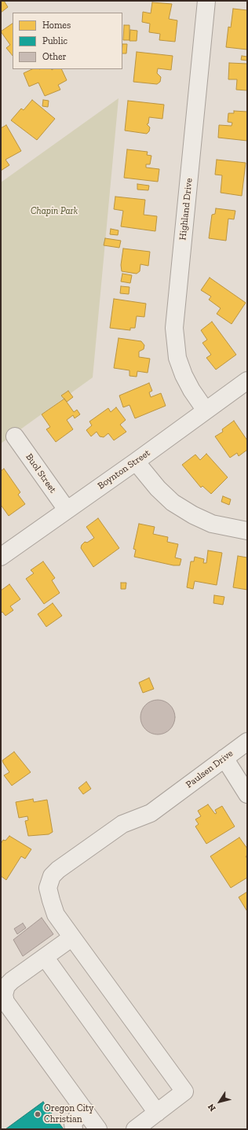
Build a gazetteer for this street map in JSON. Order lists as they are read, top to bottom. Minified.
{"streets":{"street":["Highland Drive","Boynton Street","Buol Street","Paulsen Drive"]},"crossings":[["Highland Drive","Boynton Street"],["Boynton Street","Buol Street"]],"parks":["Chapin Park"],"places":["Oregon City Christian"],"legend":["Homes","Public","Other"],"north":"bottom left"}
